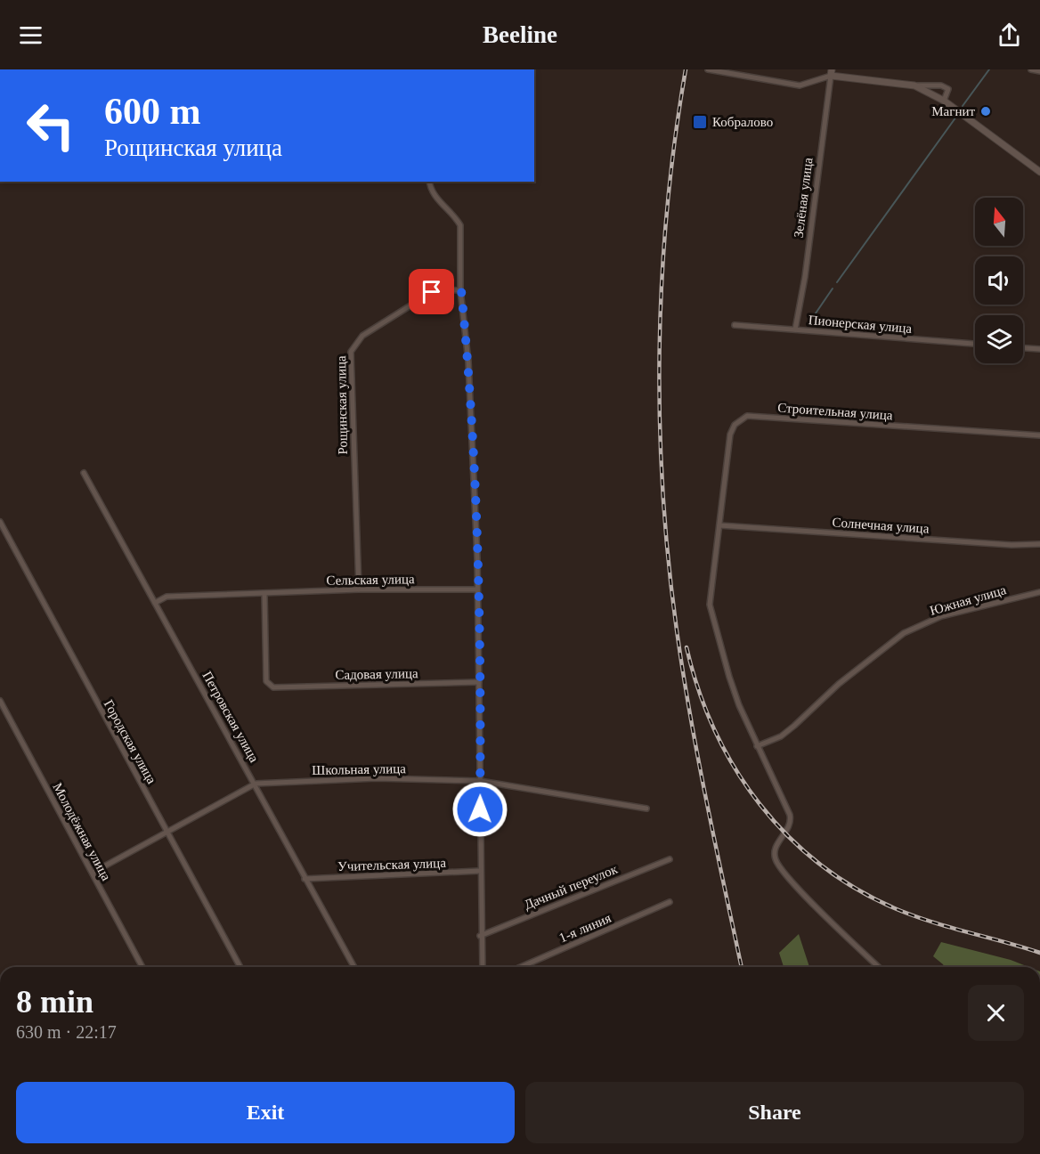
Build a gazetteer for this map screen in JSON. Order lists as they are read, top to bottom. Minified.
{"streets":{"street":["Зелёная улица","Пионерская улица","Рощинская улица","Строительная улица","Солнечная улица","Сельская улица","Южная улица","Садовая улица","Петровская улица","Городская улица","Школьная улица","Молодёжная улица","Учительская улица","Дачный переулок","1-я линия"]},"crossings":[["Зелёная улица","Пионерская улица"],["Рощинская улица","Сельская улица"],["Строительная улица","Солнечная улица"],["Сельская улица","Садовая улица"],["Сельская улица","Петровская улица"],["Петровская улица","Школьная улица"],["Петровская улица","Учительская улица"],["Городская улица","Школьная улица"],["Школьная улица","Молодёжная улица"]],"places":{"other":["Магнит"],"transit":["Кобралово"]},"north":"top","page":{"header":"Beeline","turn":["600 m","Рощинская улица"],"heading":["8 min","630 m · 22:17"],"buttons":["Exit","Share"]}}
